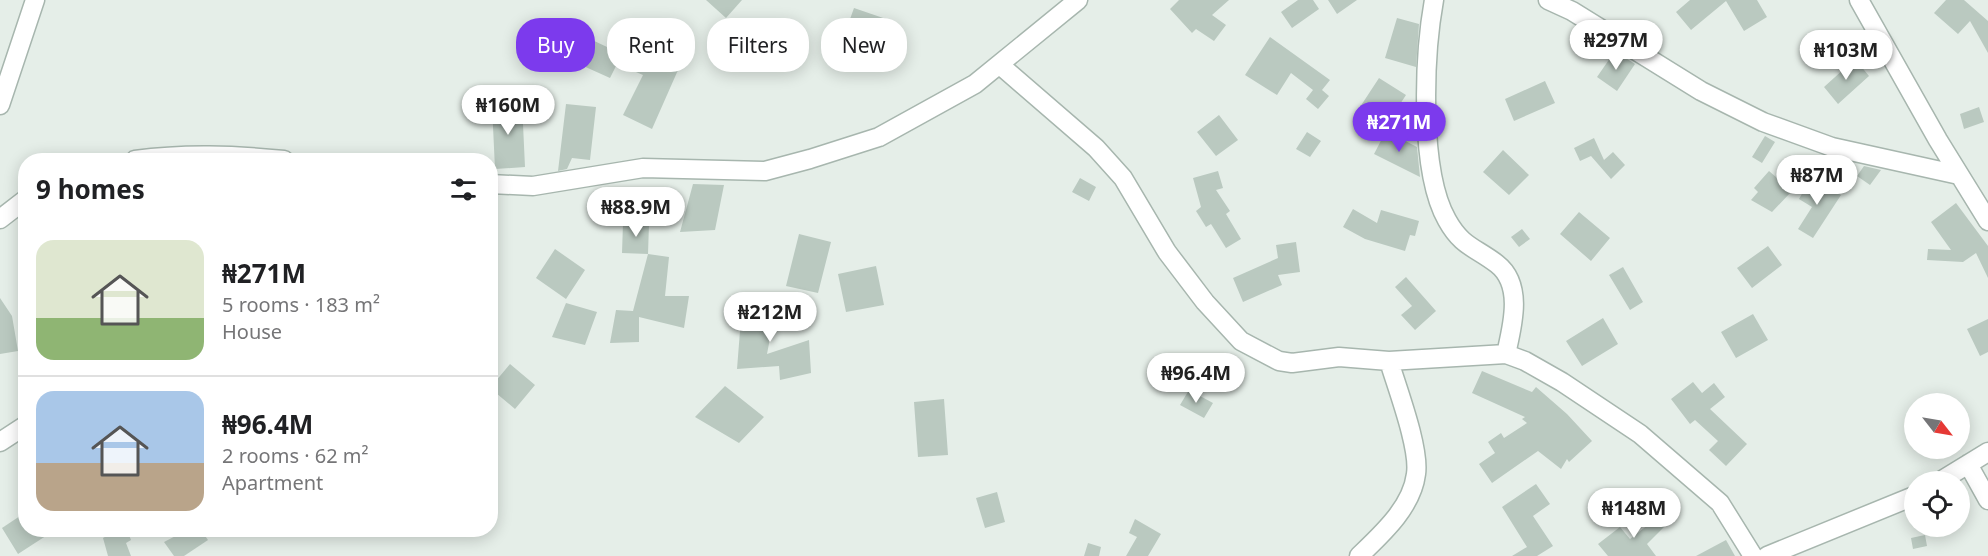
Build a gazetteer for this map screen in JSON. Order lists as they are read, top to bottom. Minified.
{"north":"bottom right","page":{"chip":["Buy","Rent","Filters","New"],"price":["₦297M","₦103M","₦160M","₦271M","₦87M","₦88.9M","₦212M","₦96.4M","₦148M"],"heading":"9 homes","list":[{"name":"₦271M","note":"5 rooms · 183 m² · House"},{"name":"₦96.4M","note":"2 rooms · 62 m² · Apartment"}]}}
